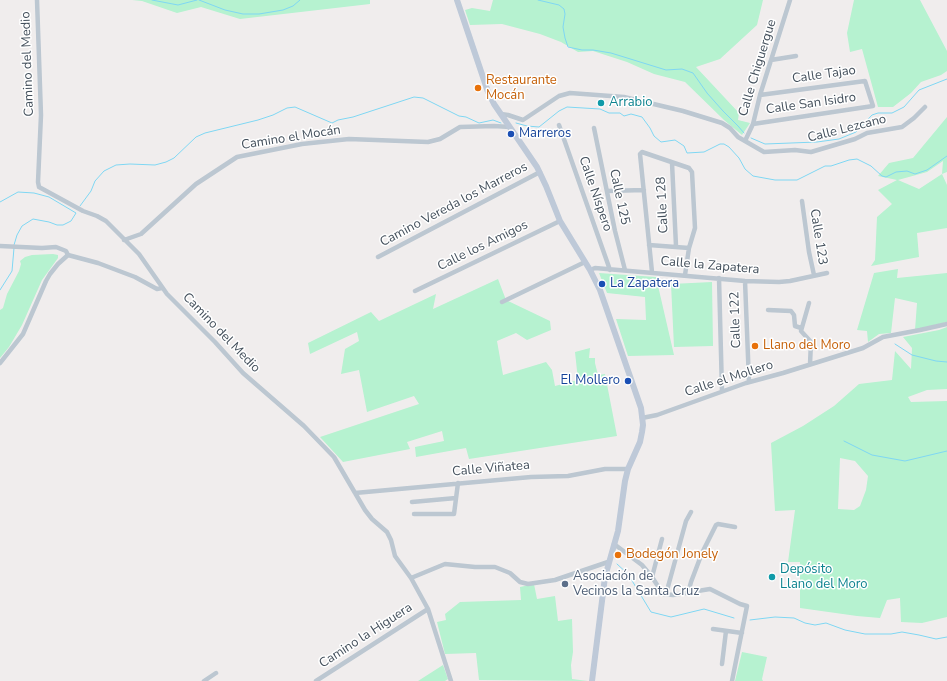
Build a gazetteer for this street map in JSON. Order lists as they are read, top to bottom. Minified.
{"streets":{"street":["Camino del Medio","Calle Chiguergue","Calle Tajao","Calle San Isidro","Calle Lezcano","Camino el Mocán","Calle Níspero","Calle 125","Camino Vereda los Marreros","Calle 128","Calle 123","Calle los Amigos","Calle la Zapatera","Calle 122","Calle el Mollero","Calle Viñatea","Camino la Higuera"]},"crossings":[["Camino del Medio","Camino el Mocán"],["Camino del Medio","Calle Viñatea"],["Camino del Medio","Camino la Higuera"],["Calle Chiguergue","Calle Tajao"],["Calle Chiguergue","Calle San Isidro"],["Calle Chiguergue","Calle Lezcano"],["Calle Tajao","Calle San Isidro"],["Calle Níspero","Calle la Zapatera"],["Calle 125","Calle la Zapatera"],["Calle 123","Calle la Zapatera"],["Calle la Zapatera","Calle 122"],["Calle 122","Calle el Mollero"]],"places":["Restaurante Mocán","Arrabio","Marreros","La Zapatera","Llano del Moro","El Mollero","Bodegón Jonely","Depósito Llano del Moro","Asociación de Vecinos la Santa Cruz"]}
